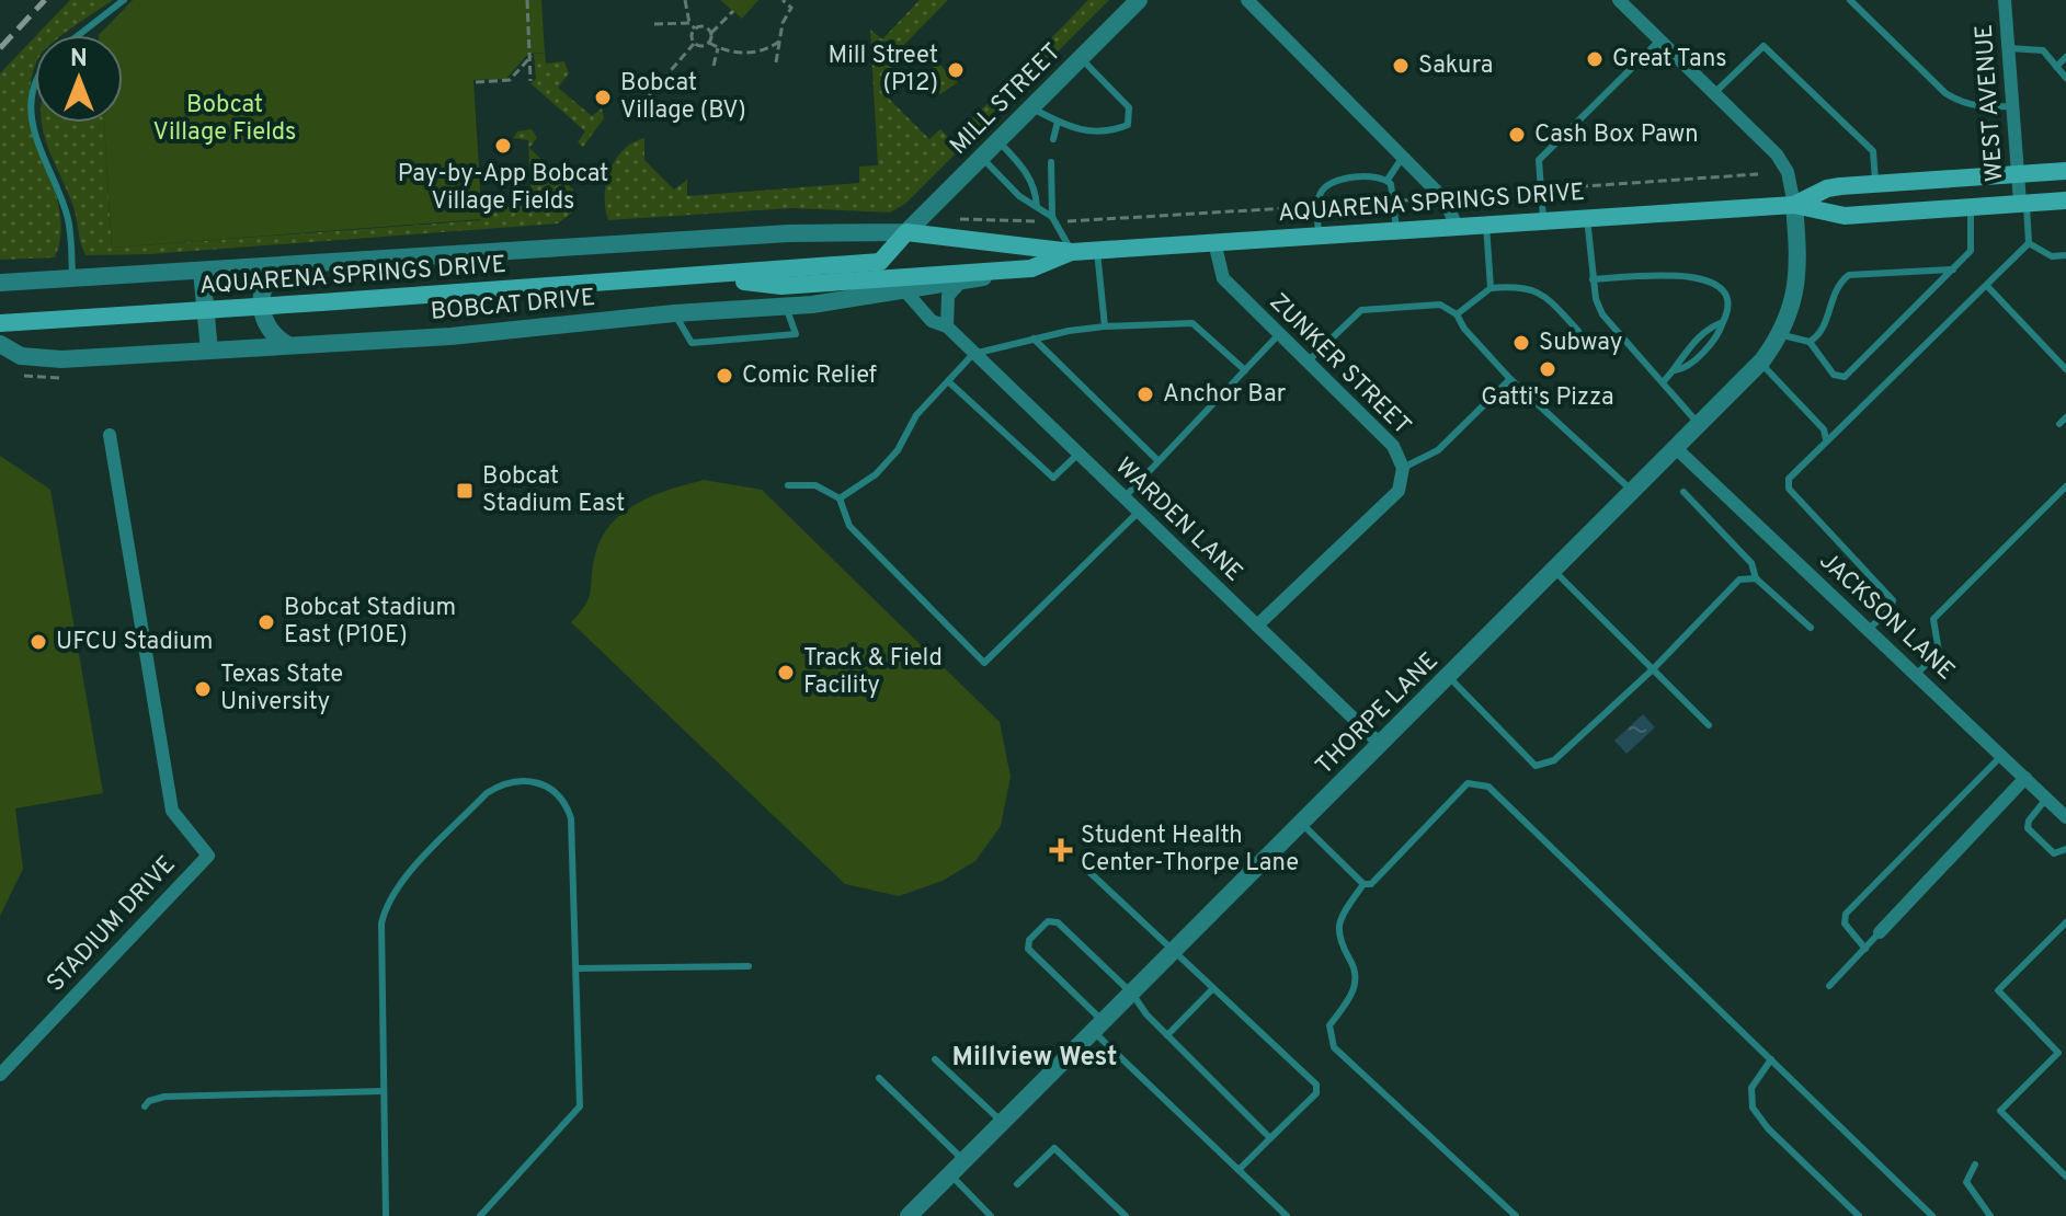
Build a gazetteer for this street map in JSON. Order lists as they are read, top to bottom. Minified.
{"streets":{"main road":["AQUARENA SPRINGS DRIVE"],"street":["MILL STREET","WEST AVENUE","BOBCAT DRIVE","ZUNKER STREET","WARDEN LANE","JACKSON LANE","THORPE LANE","STADIUM DRIVE"]},"crossings":[["MILL STREET","AQUARENA SPRINGS DRIVE"],["WEST AVENUE","AQUARENA SPRINGS DRIVE"],["AQUARENA SPRINGS DRIVE","BOBCAT DRIVE"],["AQUARENA SPRINGS DRIVE","ZUNKER STREET"],["AQUARENA SPRINGS DRIVE","THORPE LANE"],["BOBCAT DRIVE","WARDEN LANE"],["ZUNKER STREET","WARDEN LANE"],["WARDEN LANE","THORPE LANE"],["JACKSON LANE","THORPE LANE"]],"districts":["Millview West"],"parks":["Bobcat Village Fields"],"places":{"other":["Great Tans","Sakura","Mill Street (P12)","Bobcat Village (BV)","Cash Box Pawn","Pay-by-App Bobcat Village Fields","Subway","Gatti's Pizza","Comic Relief","Anchor Bar","Bobcat Stadium East (P10E)","UFCU Stadium","Track & Field Facility","Texas State University"],"transit":["Bobcat Stadium East"],"health":["Student Health Center-Thorpe Lane"]},"north":"top"}
